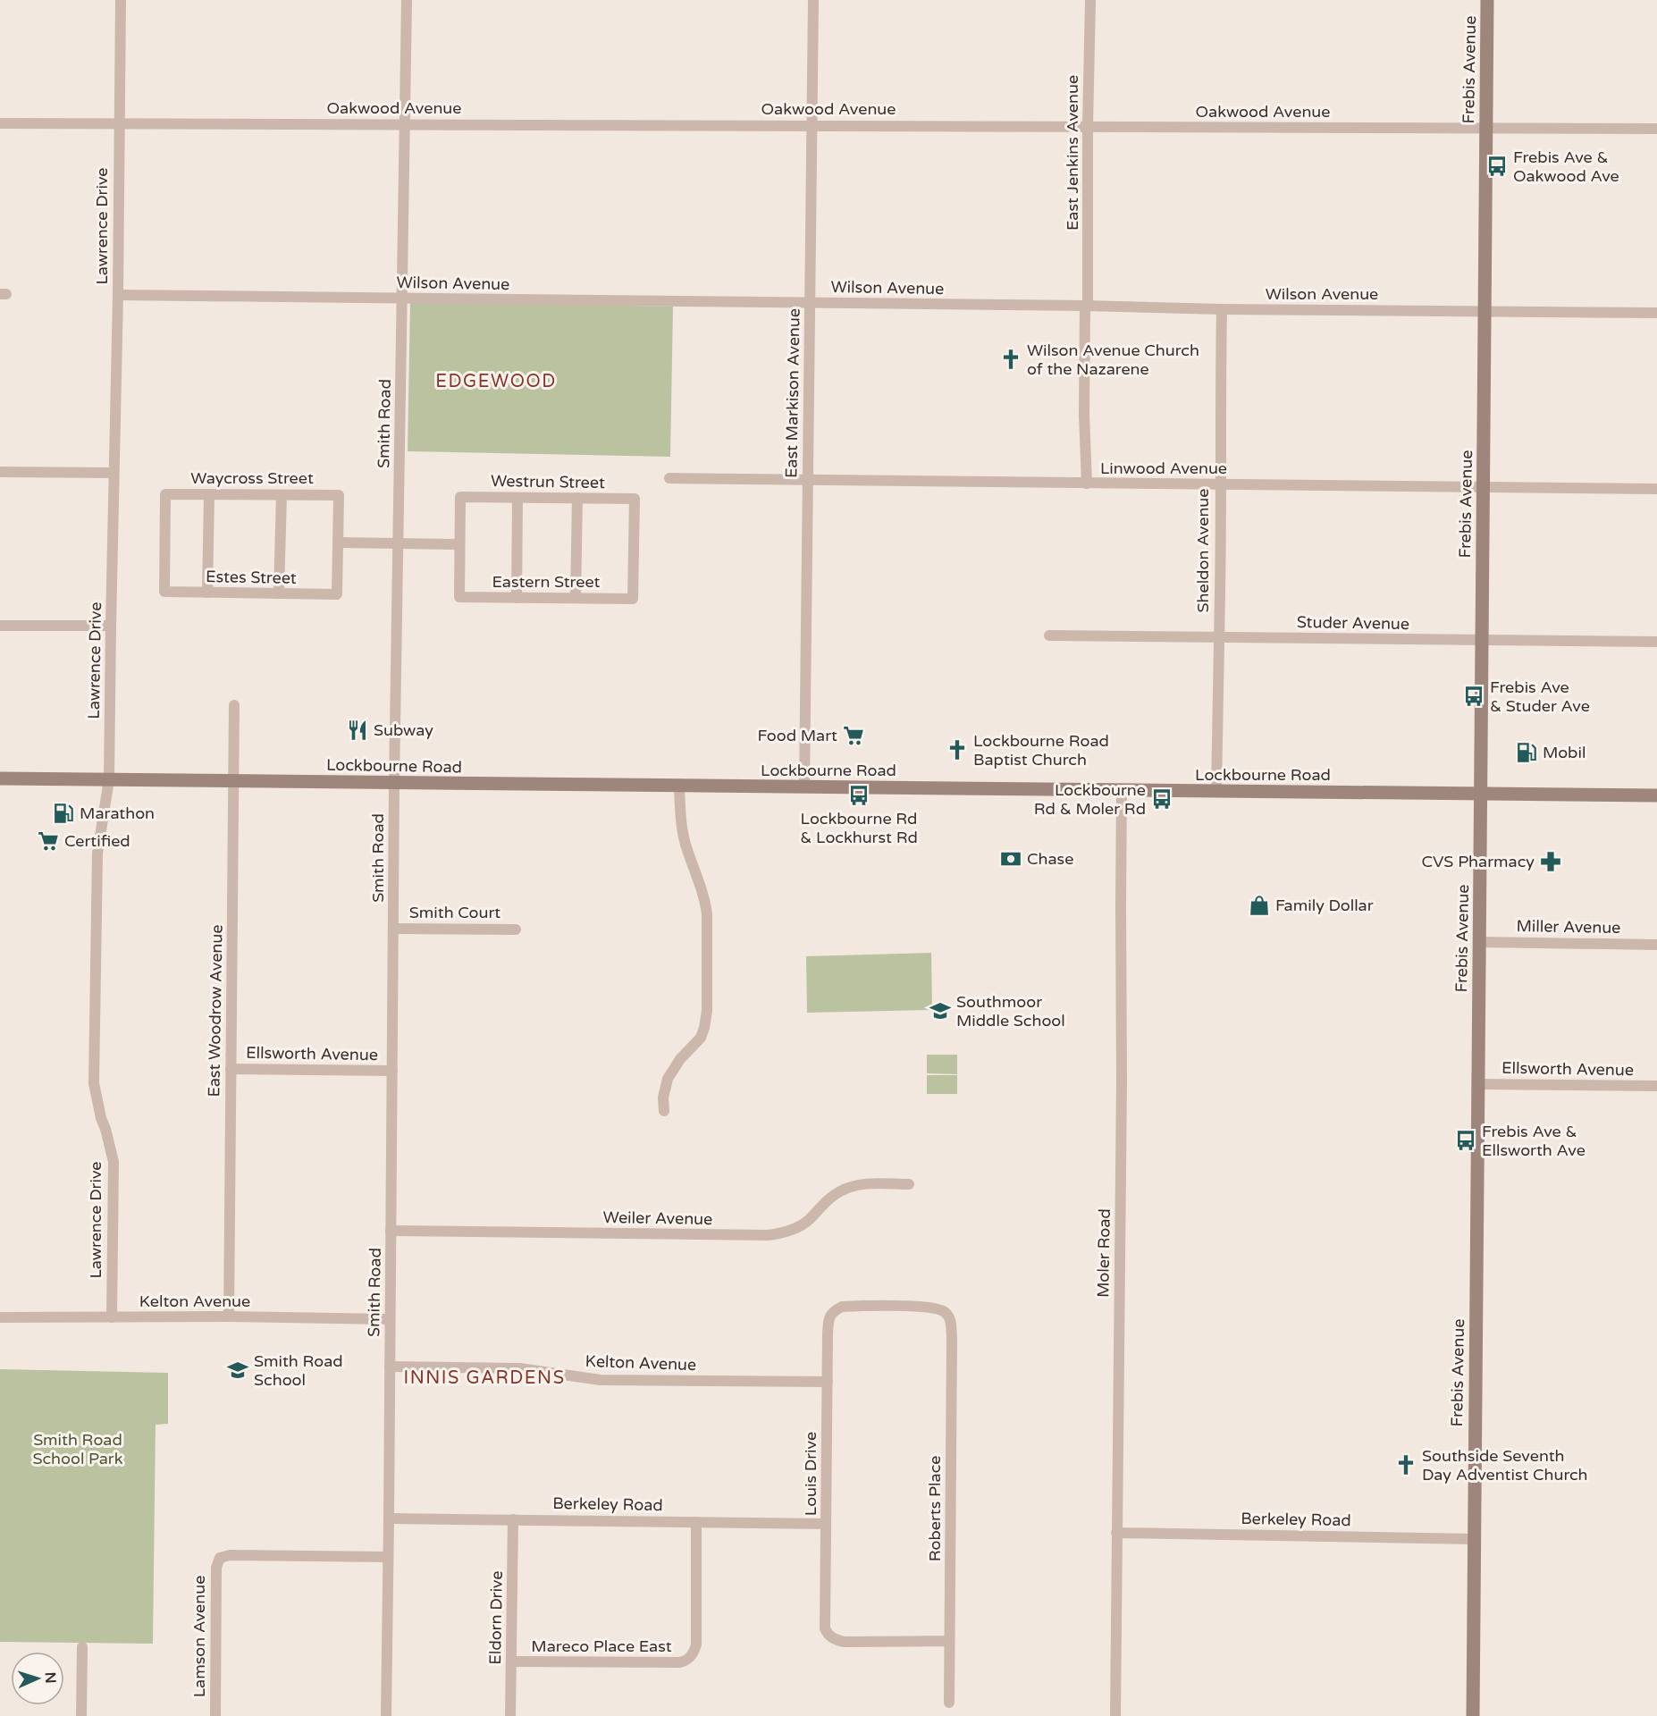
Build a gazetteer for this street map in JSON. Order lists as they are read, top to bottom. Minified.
{"streets":{"main road":["Frebis Avenue","Lockbourne Road"],"street":["Oakwood Avenue","East Jenkins Avenue","Lawrence Drive","Wilson Avenue","East Markison Avenue","Smith Road","Linwood Avenue","Waycross Street","Westrun Street","Sheldon Avenue","Estes Street","Eastern Street","Studer Avenue","Smith Court","Miller Avenue","East Woodrow Avenue","Ellsworth Avenue","Weiler Avenue","Moler Road","Kelton Avenue","Louis Drive","Berkeley Road","Roberts Place","Eldorn Drive","Lamson Avenue","Mareco Place East"]},"crossings":[["Frebis Avenue","Oakwood Avenue"],["Frebis Avenue","Wilson Avenue"],["Frebis Avenue","Linwood Avenue"],["Frebis Avenue","Studer Avenue"],["Frebis Avenue","Lockbourne Road"],["Frebis Avenue","Miller Avenue"],["Frebis Avenue","Ellsworth Avenue"],["Frebis Avenue","Berkeley Road"],["Oakwood Avenue","East Jenkins Avenue"],["Oakwood Avenue","Lawrence Drive"],["Oakwood Avenue","East Markison Avenue"],["Oakwood Avenue","Smith Road"],["East Jenkins Avenue","Wilson Avenue"],["East Jenkins Avenue","Linwood Avenue"],["Lawrence Drive","Wilson Avenue"],["Lawrence Drive","Lockbourne Road"],["Lawrence Drive","Kelton Avenue"],["Wilson Avenue","East Markison Avenue"],["Wilson Avenue","Smith Road"],["Wilson Avenue","Sheldon Avenue"],["East Markison Avenue","Linwood Avenue"],["East Markison Avenue","Lockbourne Road"],["Smith Road","Lockbourne Road"],["Smith Road","Smith Court"],["Smith Road","Ellsworth Avenue"],["Smith Road","Weiler Avenue"],["Smith Road","Kelton Avenue"],["Smith Road","Berkeley Road"],["Smith Road","Lamson Avenue"],["Linwood Avenue","Sheldon Avenue"],["Waycross Street","Estes Street"],["Westrun Street","Eastern Street"],["Sheldon Avenue","Studer Avenue"],["Sheldon Avenue","Lockbourne Road"],["Lockbourne Road","East Woodrow Avenue"],["Lockbourne Road","Moler Road"],["East Woodrow Avenue","Ellsworth Avenue"],["East Woodrow Avenue","Kelton Avenue"],["Moler Road","Berkeley Road"],["Kelton Avenue","Louis Drive"],["Louis Drive","Berkeley Road"],["Louis Drive","Roberts Place"],["Berkeley Road","Eldorn Drive"],["Berkeley Road","Mareco Place East"],["Eldorn Drive","Mareco Place East"]],"districts":["EDGEWOOD","INNIS GARDENS"],"parks":["Smith Road School Park"],"places":{"bus stop":["Frebis Ave & Oakwood Ave","Frebis Ave & Studer Ave","Lockbourne Rd & Lockhurst Rd","Lockbourne Rd & Moler Rd","Frebis Ave & Ellsworth Ave"],"church":["Wilson Avenue Church of the Nazarene","Lockbourne Road Baptist Church","Southside Seventh Day Adventist Church"],"restaurant":["Subway"],"supermarket":["Food Mart","Certified"],"fuel station":["Mobil","Marathon"],"bank":["Chase"],"pharmacy":["CVS Pharmacy"],"shop":["Family Dollar"],"school or university":["Southmoor Middle School","Smith Road School"]},"north":"right"}
